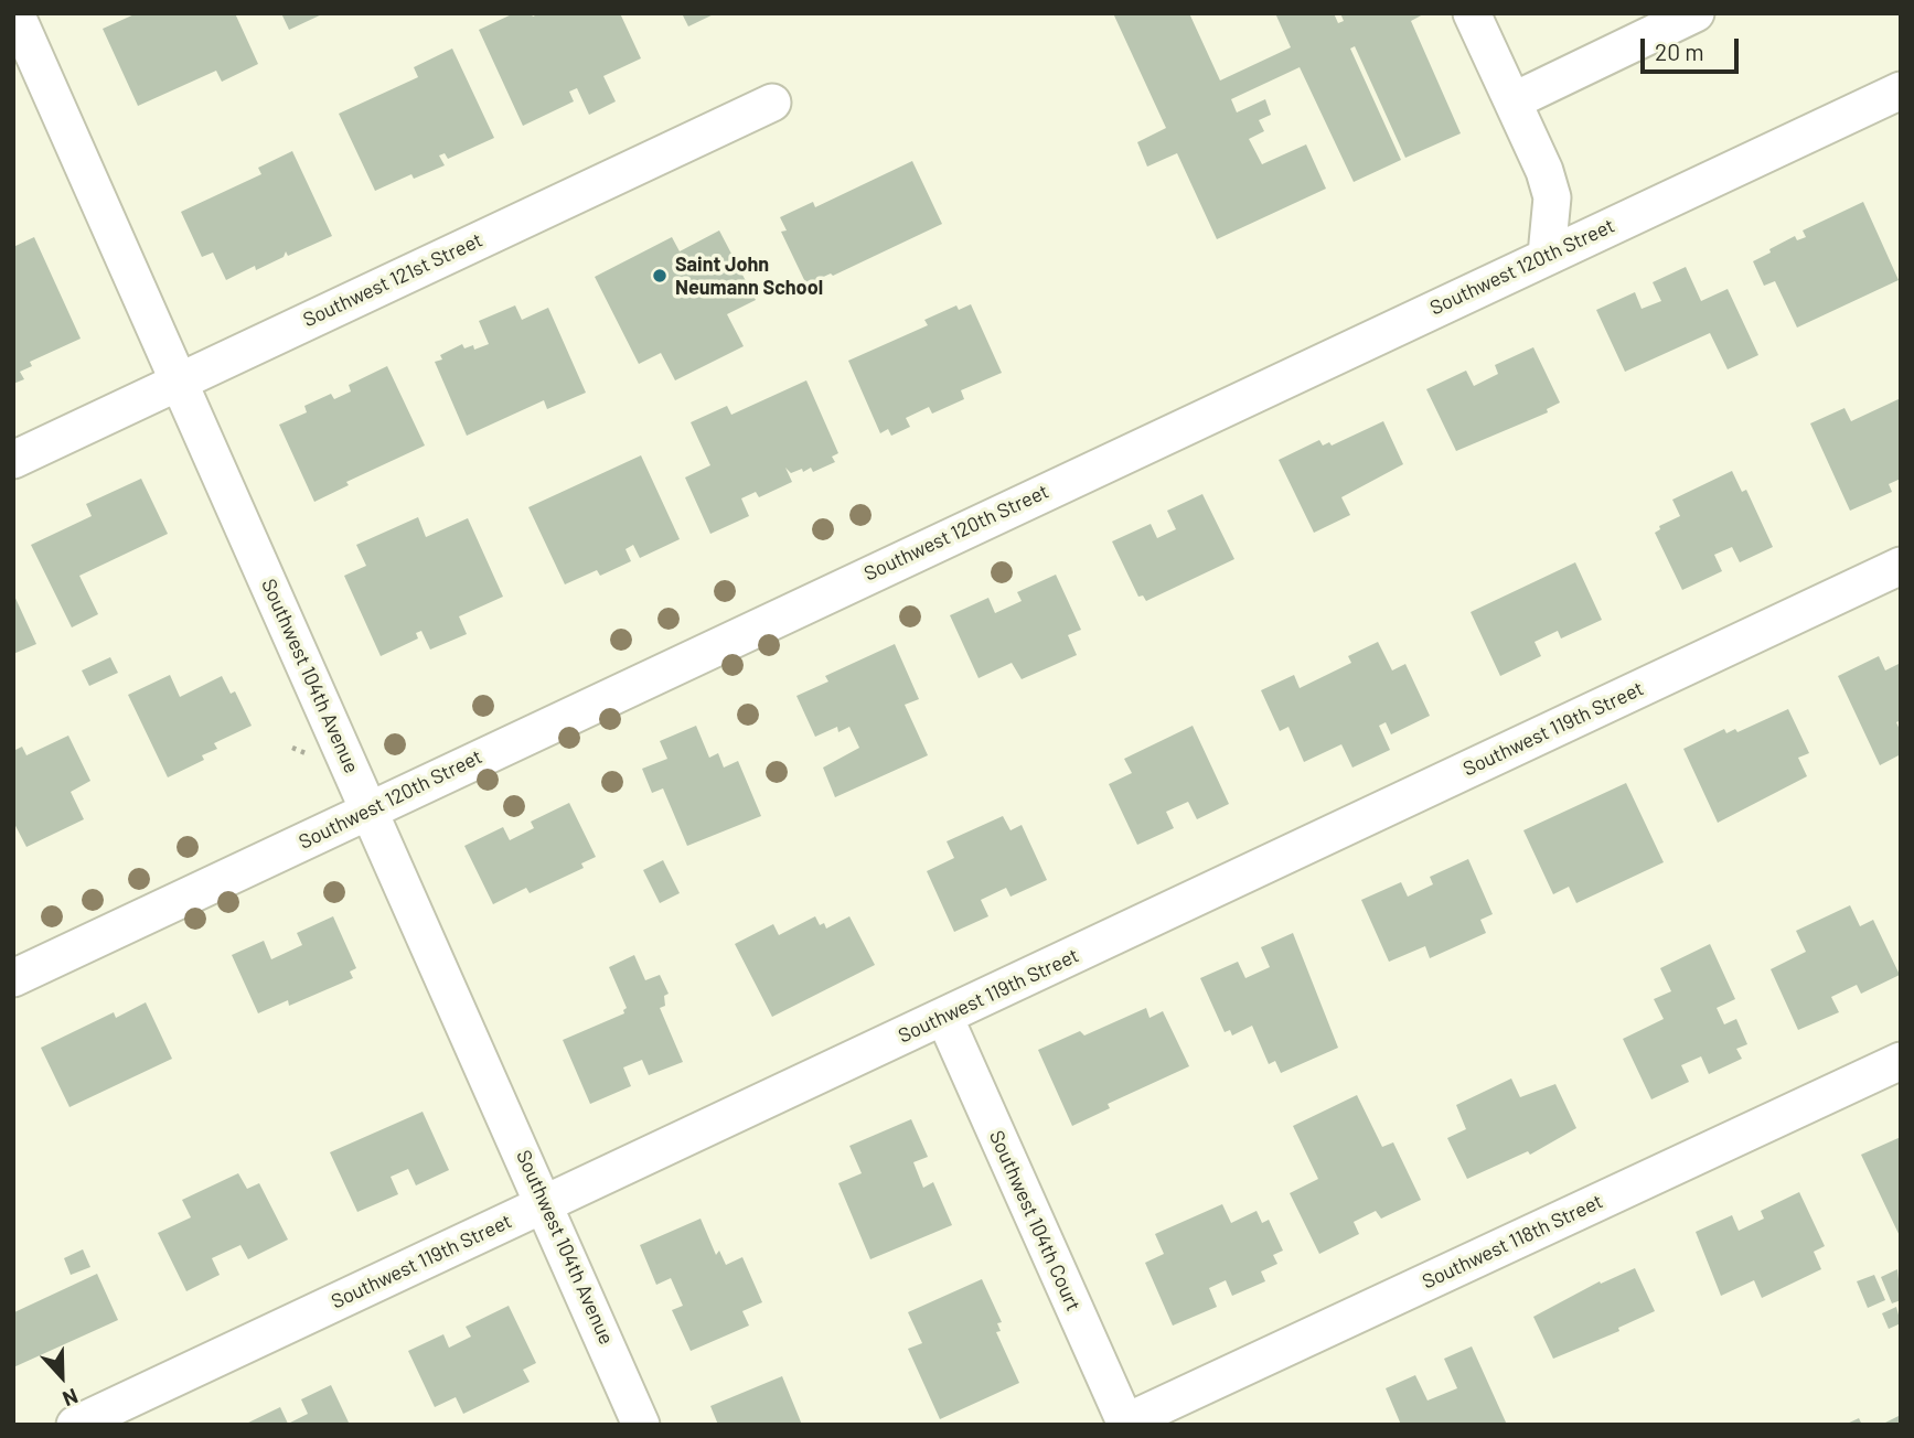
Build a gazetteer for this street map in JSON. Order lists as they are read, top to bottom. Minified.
{"streets":{"street":["Southwest 120th Street","Southwest 121st Street","Southwest 104th Avenue","Southwest 119th Street","Southwest 104th Court","Southwest 118th Street"]},"crossings":[["Southwest 120th Street","Southwest 104th Avenue"],["Southwest 121st Street","Southwest 104th Avenue"],["Southwest 104th Avenue","Southwest 119th Street"],["Southwest 119th Street","Southwest 104th Court"],["Southwest 104th Court","Southwest 118th Street"]],"places":["Saint John Neumann School"],"scale_bar":"20 m","north":"bottom"}
